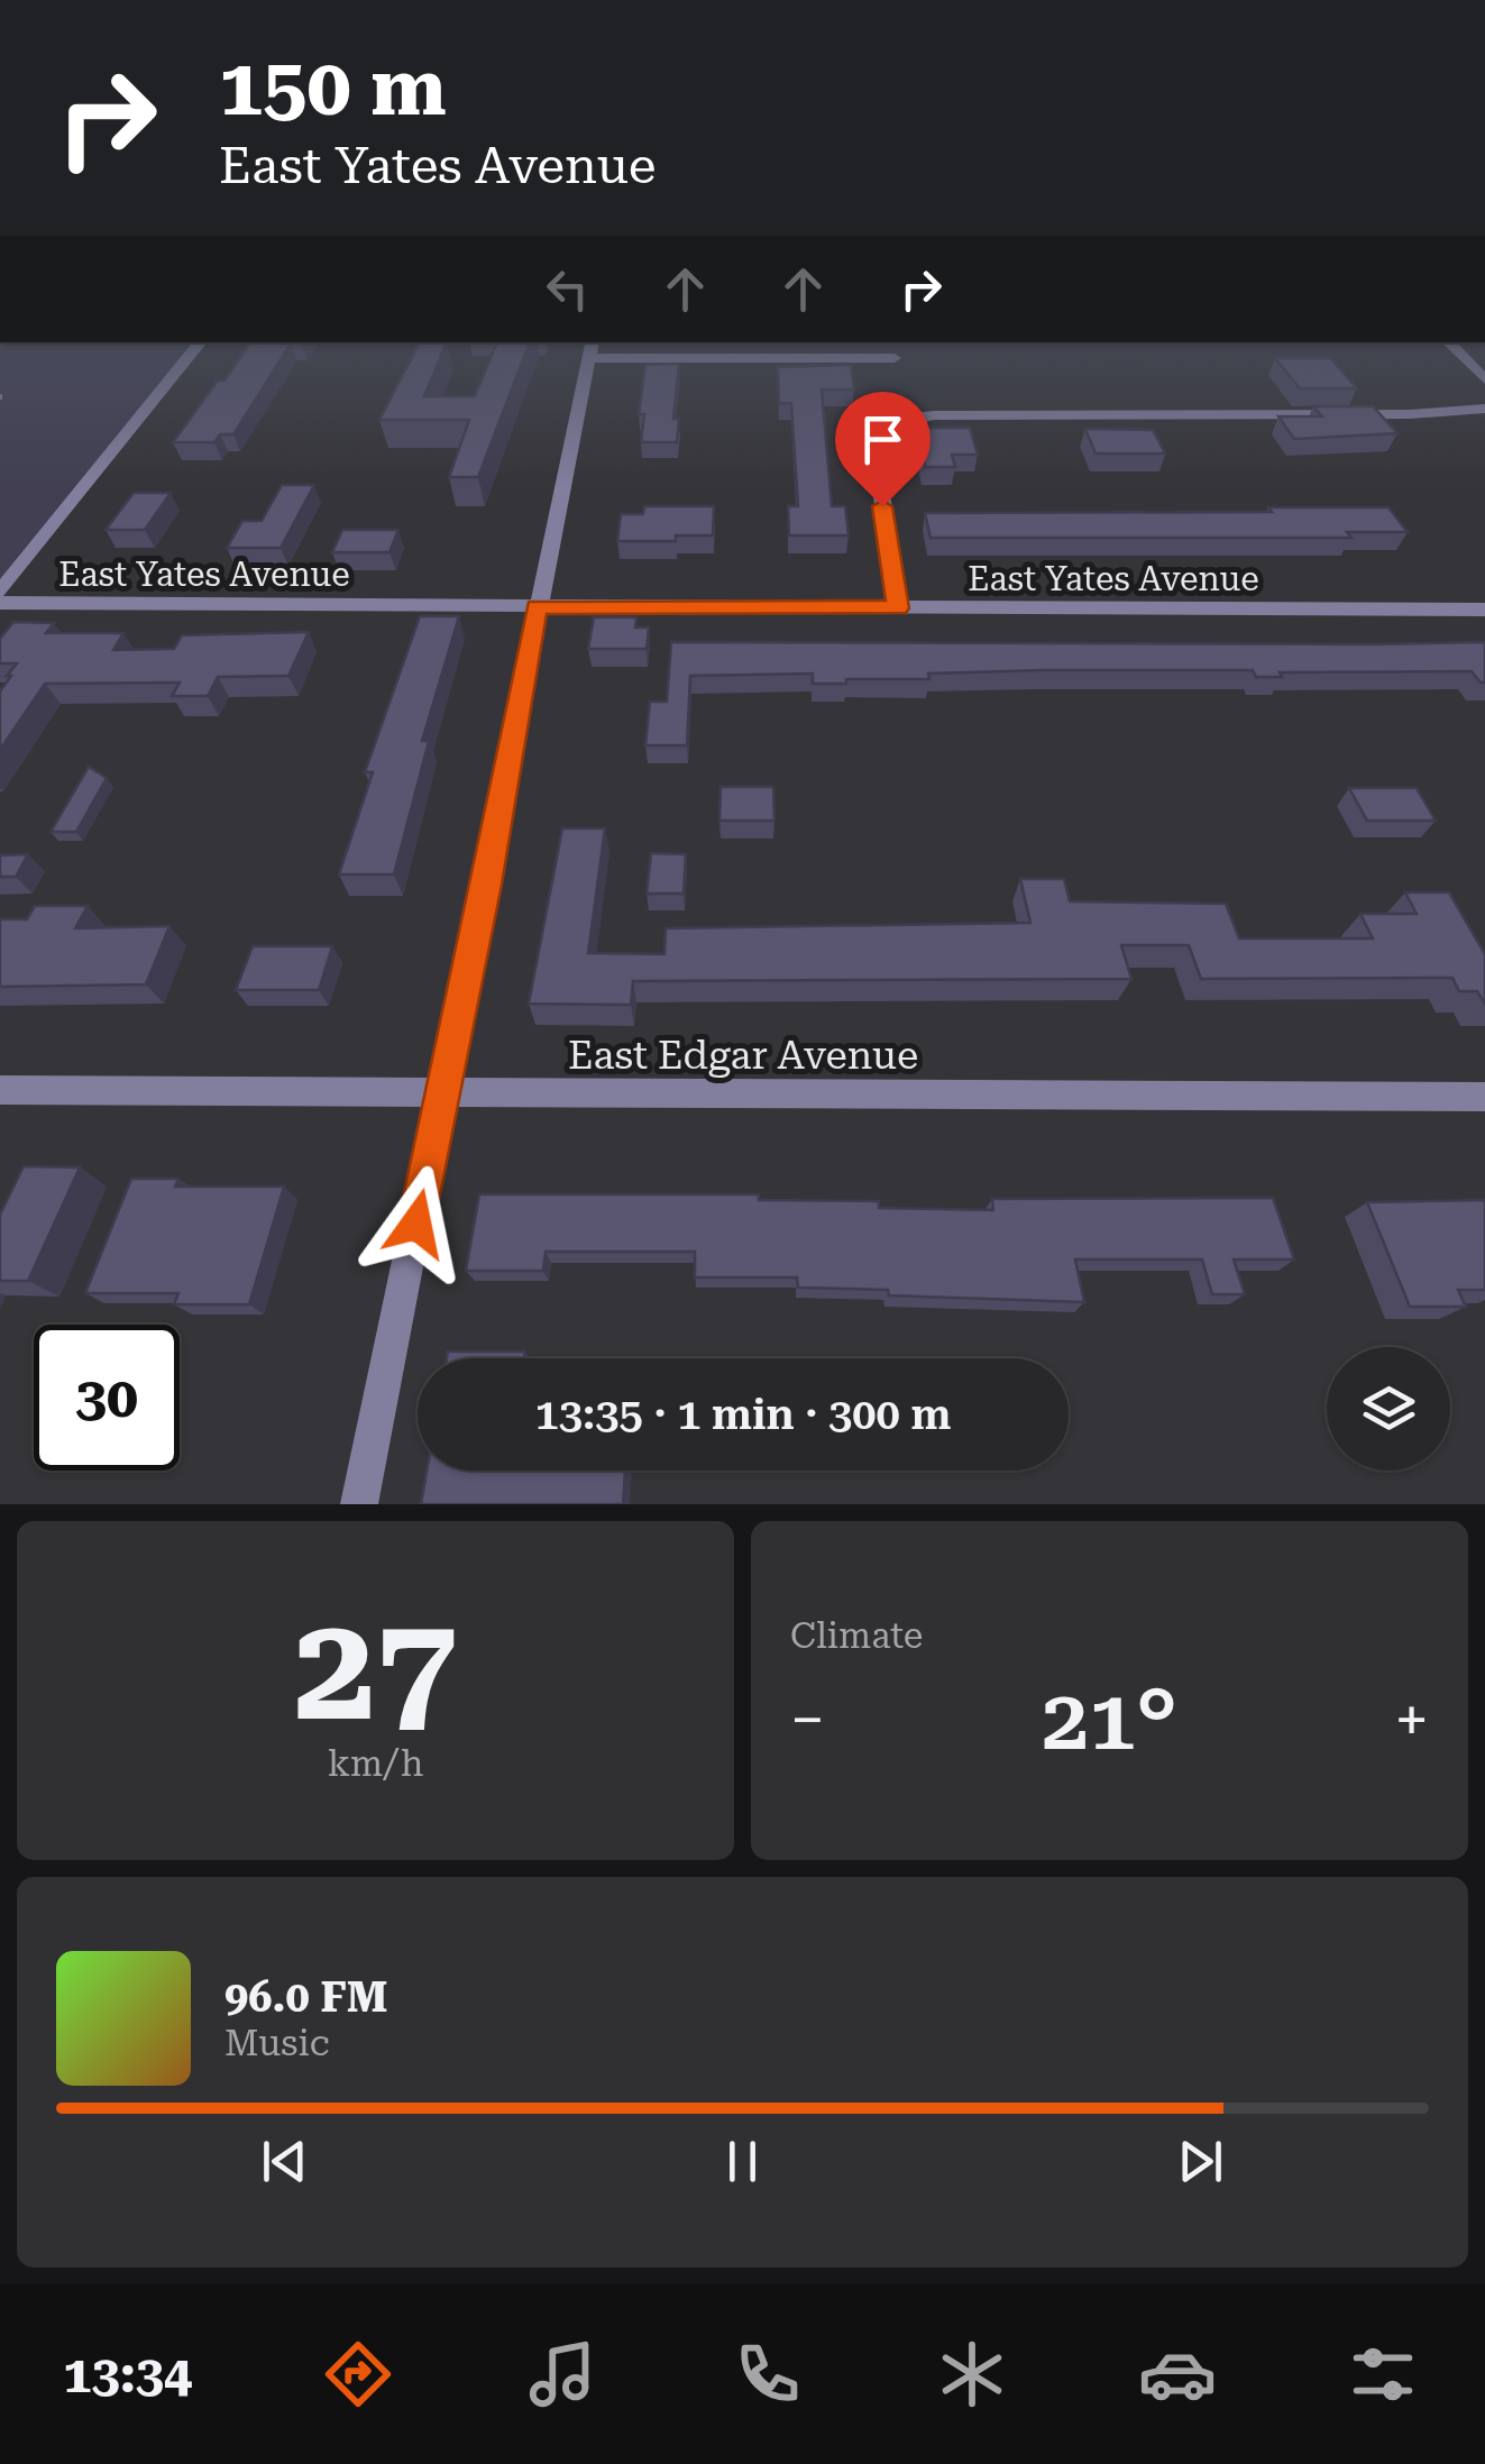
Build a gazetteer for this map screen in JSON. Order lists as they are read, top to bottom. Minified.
{"streets":{"street":["East Yates Avenue","East Edgar Avenue"]},"page":{"turn":["150 m","East Yates Avenue"],"limit":"30","trip":"13:35 · 1 min · 300 m","tile":[["27","km/h"],"Climate"],"heat":["−","21°","+"],"song":["96.0 FM","Music"],"tabs":"13:34"}}
